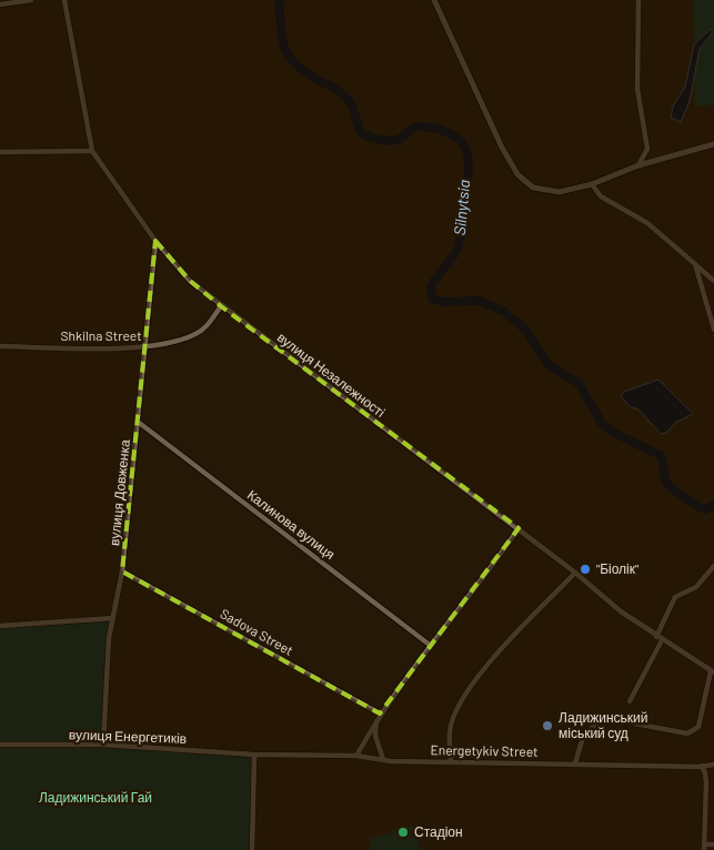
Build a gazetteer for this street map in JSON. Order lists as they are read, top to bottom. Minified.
{"streets":{"street":["Shkilna Street","вулиця Незалежності","вулиця Довженка","Калинова вулиця","Sadova Street","вулиця Енергетиків","Energetykiv Street"]},"crossings":[["Shkilna Street","вулиця Незалежності"],["Shkilna Street","вулиця Довженка"],["вулиця Незалежності","вулиця Довженка"],["вулиця Довженка","Калинова вулиця"],["вулиця Довженка","Sadova Street"],["вулиця Довженка","вулиця Енергетиків"],["вулиця Енергетиків","Energetykiv Street"]],"water":["Silnytsia"],"parks":["Ладижинський Гай"],"places":["\"Біолік\"","Ладижинський міський суд","Стадіон"]}
